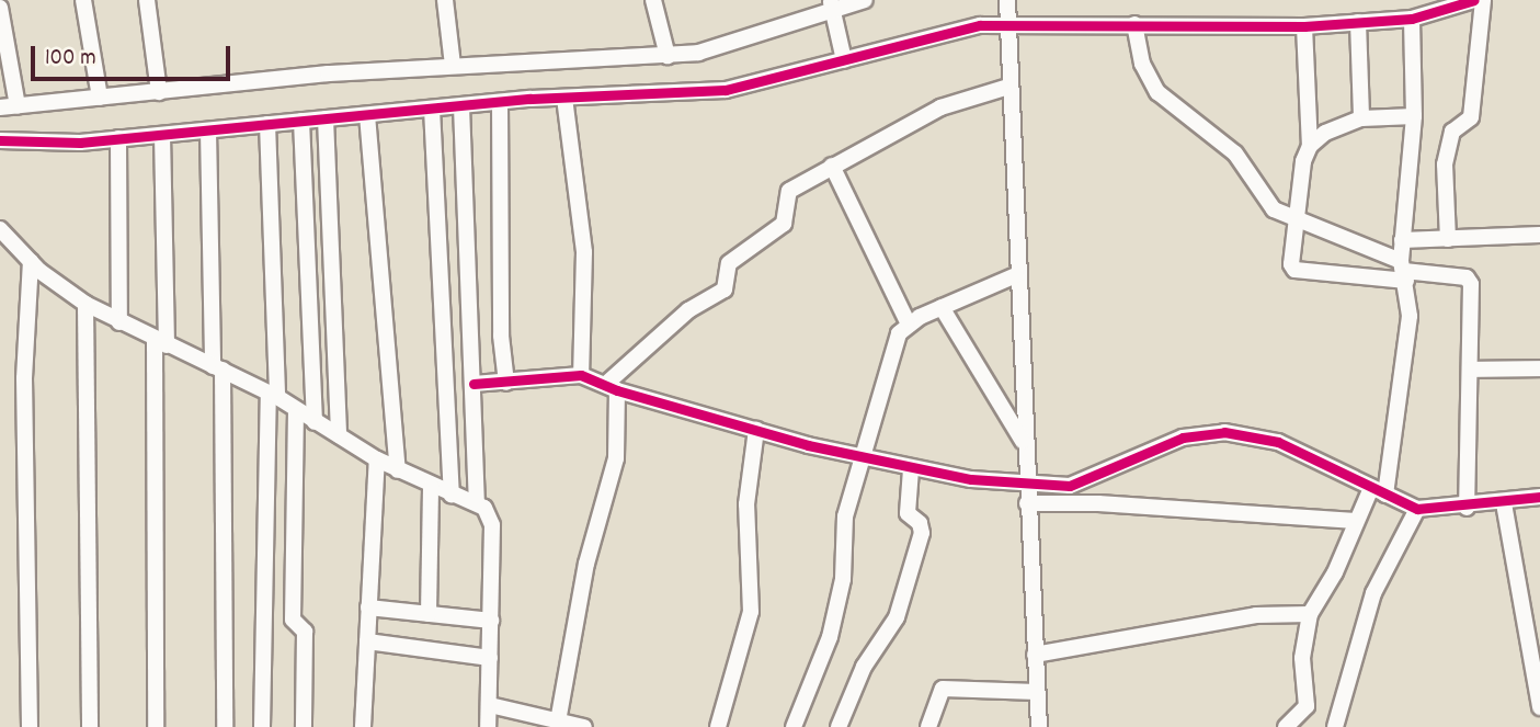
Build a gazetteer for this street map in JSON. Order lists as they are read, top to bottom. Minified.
{"scale_bar":"100 m"}
